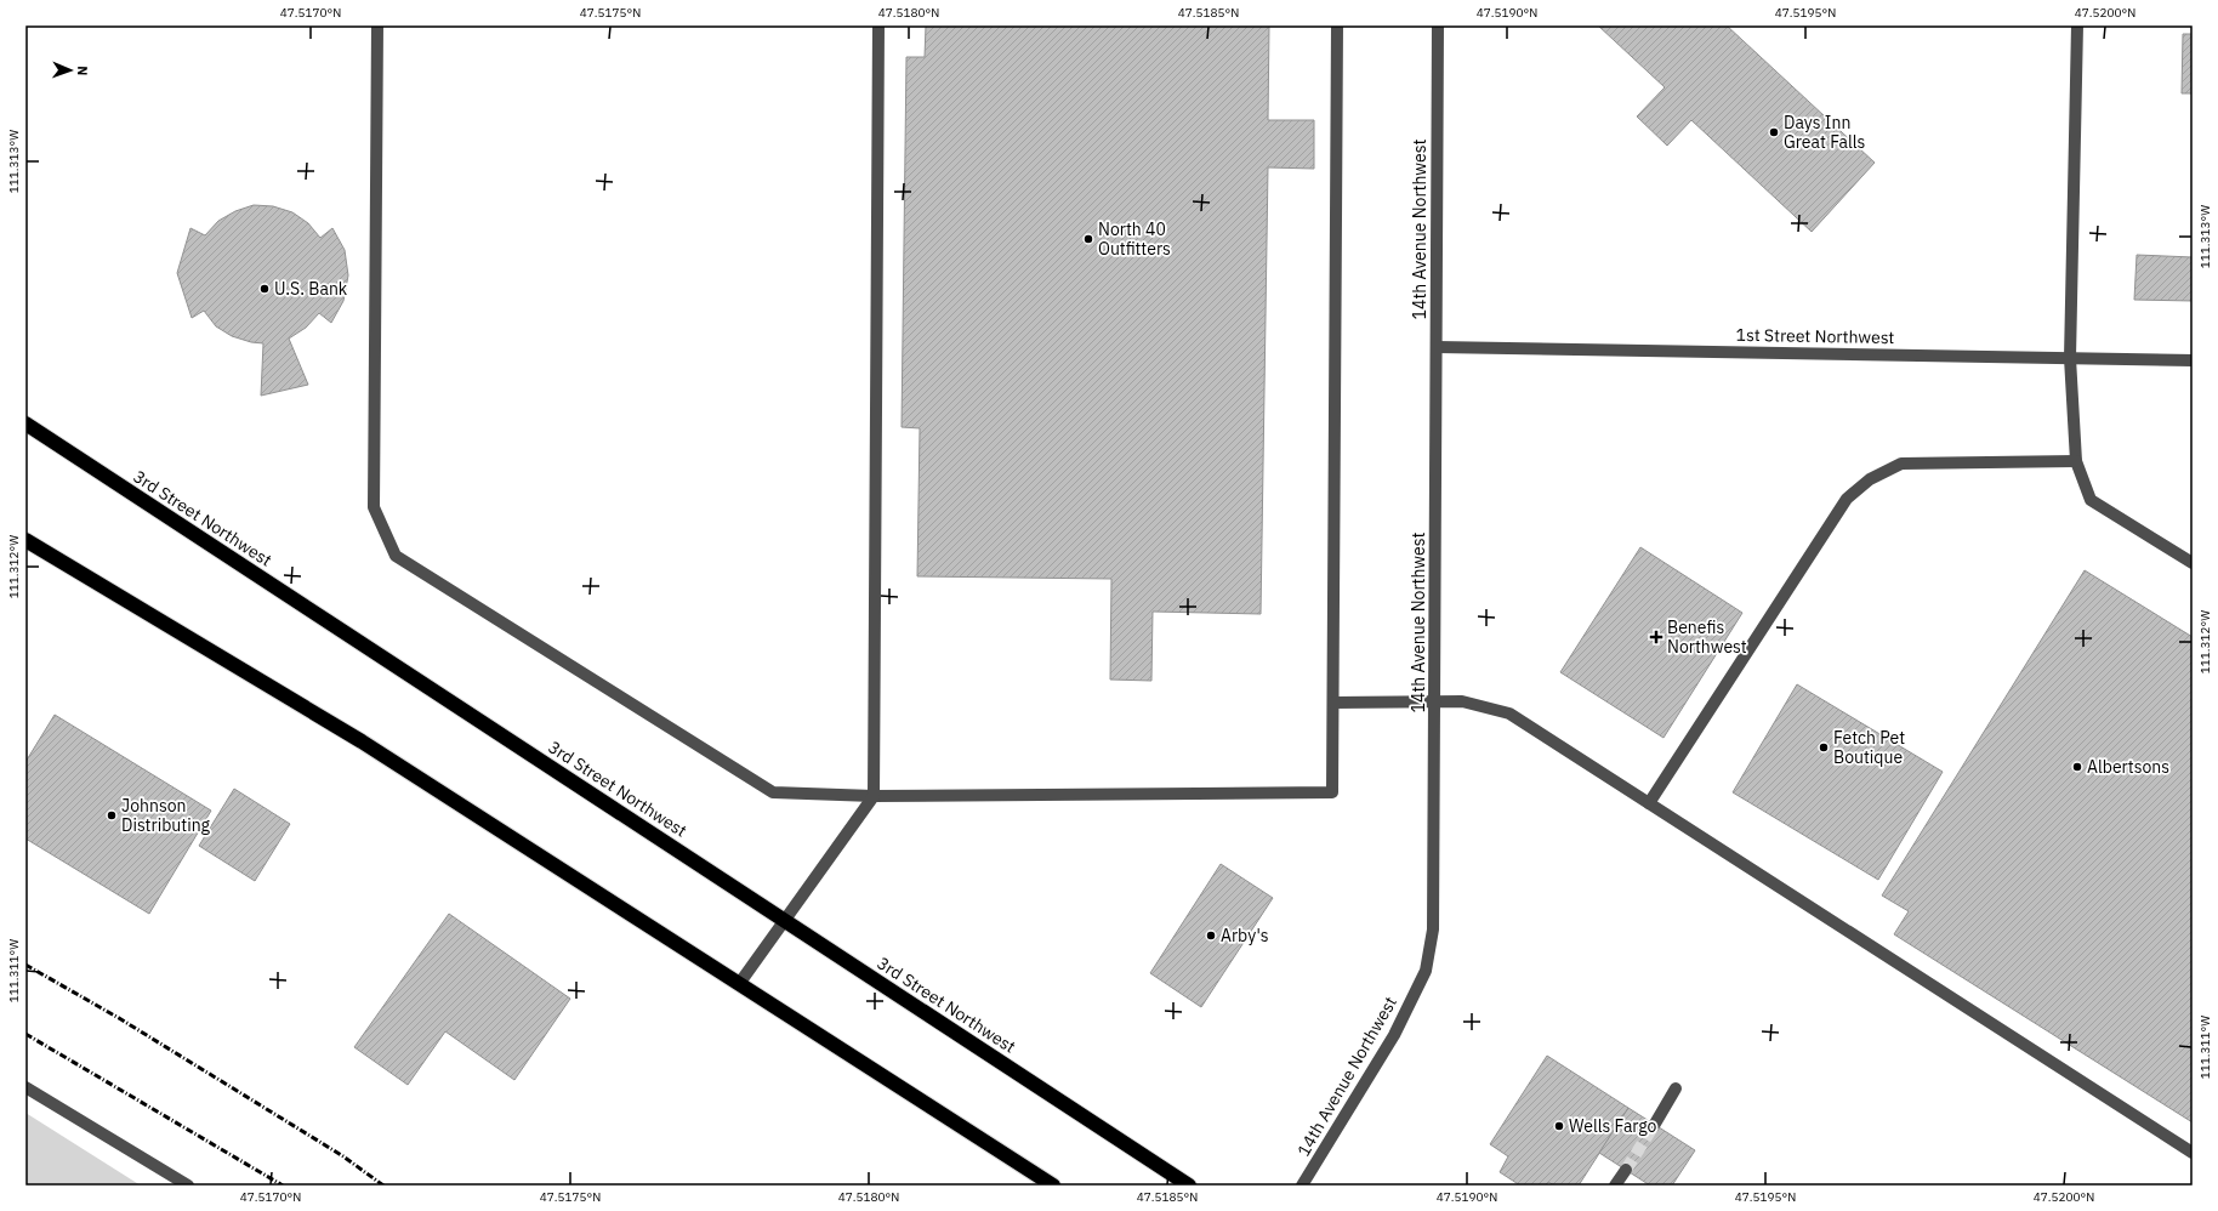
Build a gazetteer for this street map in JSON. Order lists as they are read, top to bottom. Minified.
{"streets":{"highway":["3rd Street Northwest"],"street":["14th Avenue Northwest","1st Street Northwest"]},"crossings":[["14th Avenue Northwest","1st Street Northwest"]],"places":{"other":["Days Inn Great Falls","North 40 Outfitters","U.S. Bank","Fetch Pet Boutique","Albertsons","Johnson Distributing","Arby's","Wells Fargo"],"health":["Benefis Northwest"]},"north":"right","coordinates":["47.5170°N","47.5175°N","47.5180°N","47.5185°N","47.5190°N","47.5195°N","47.5200°N","111.313°W","111.312°W","111.311°W"]}
